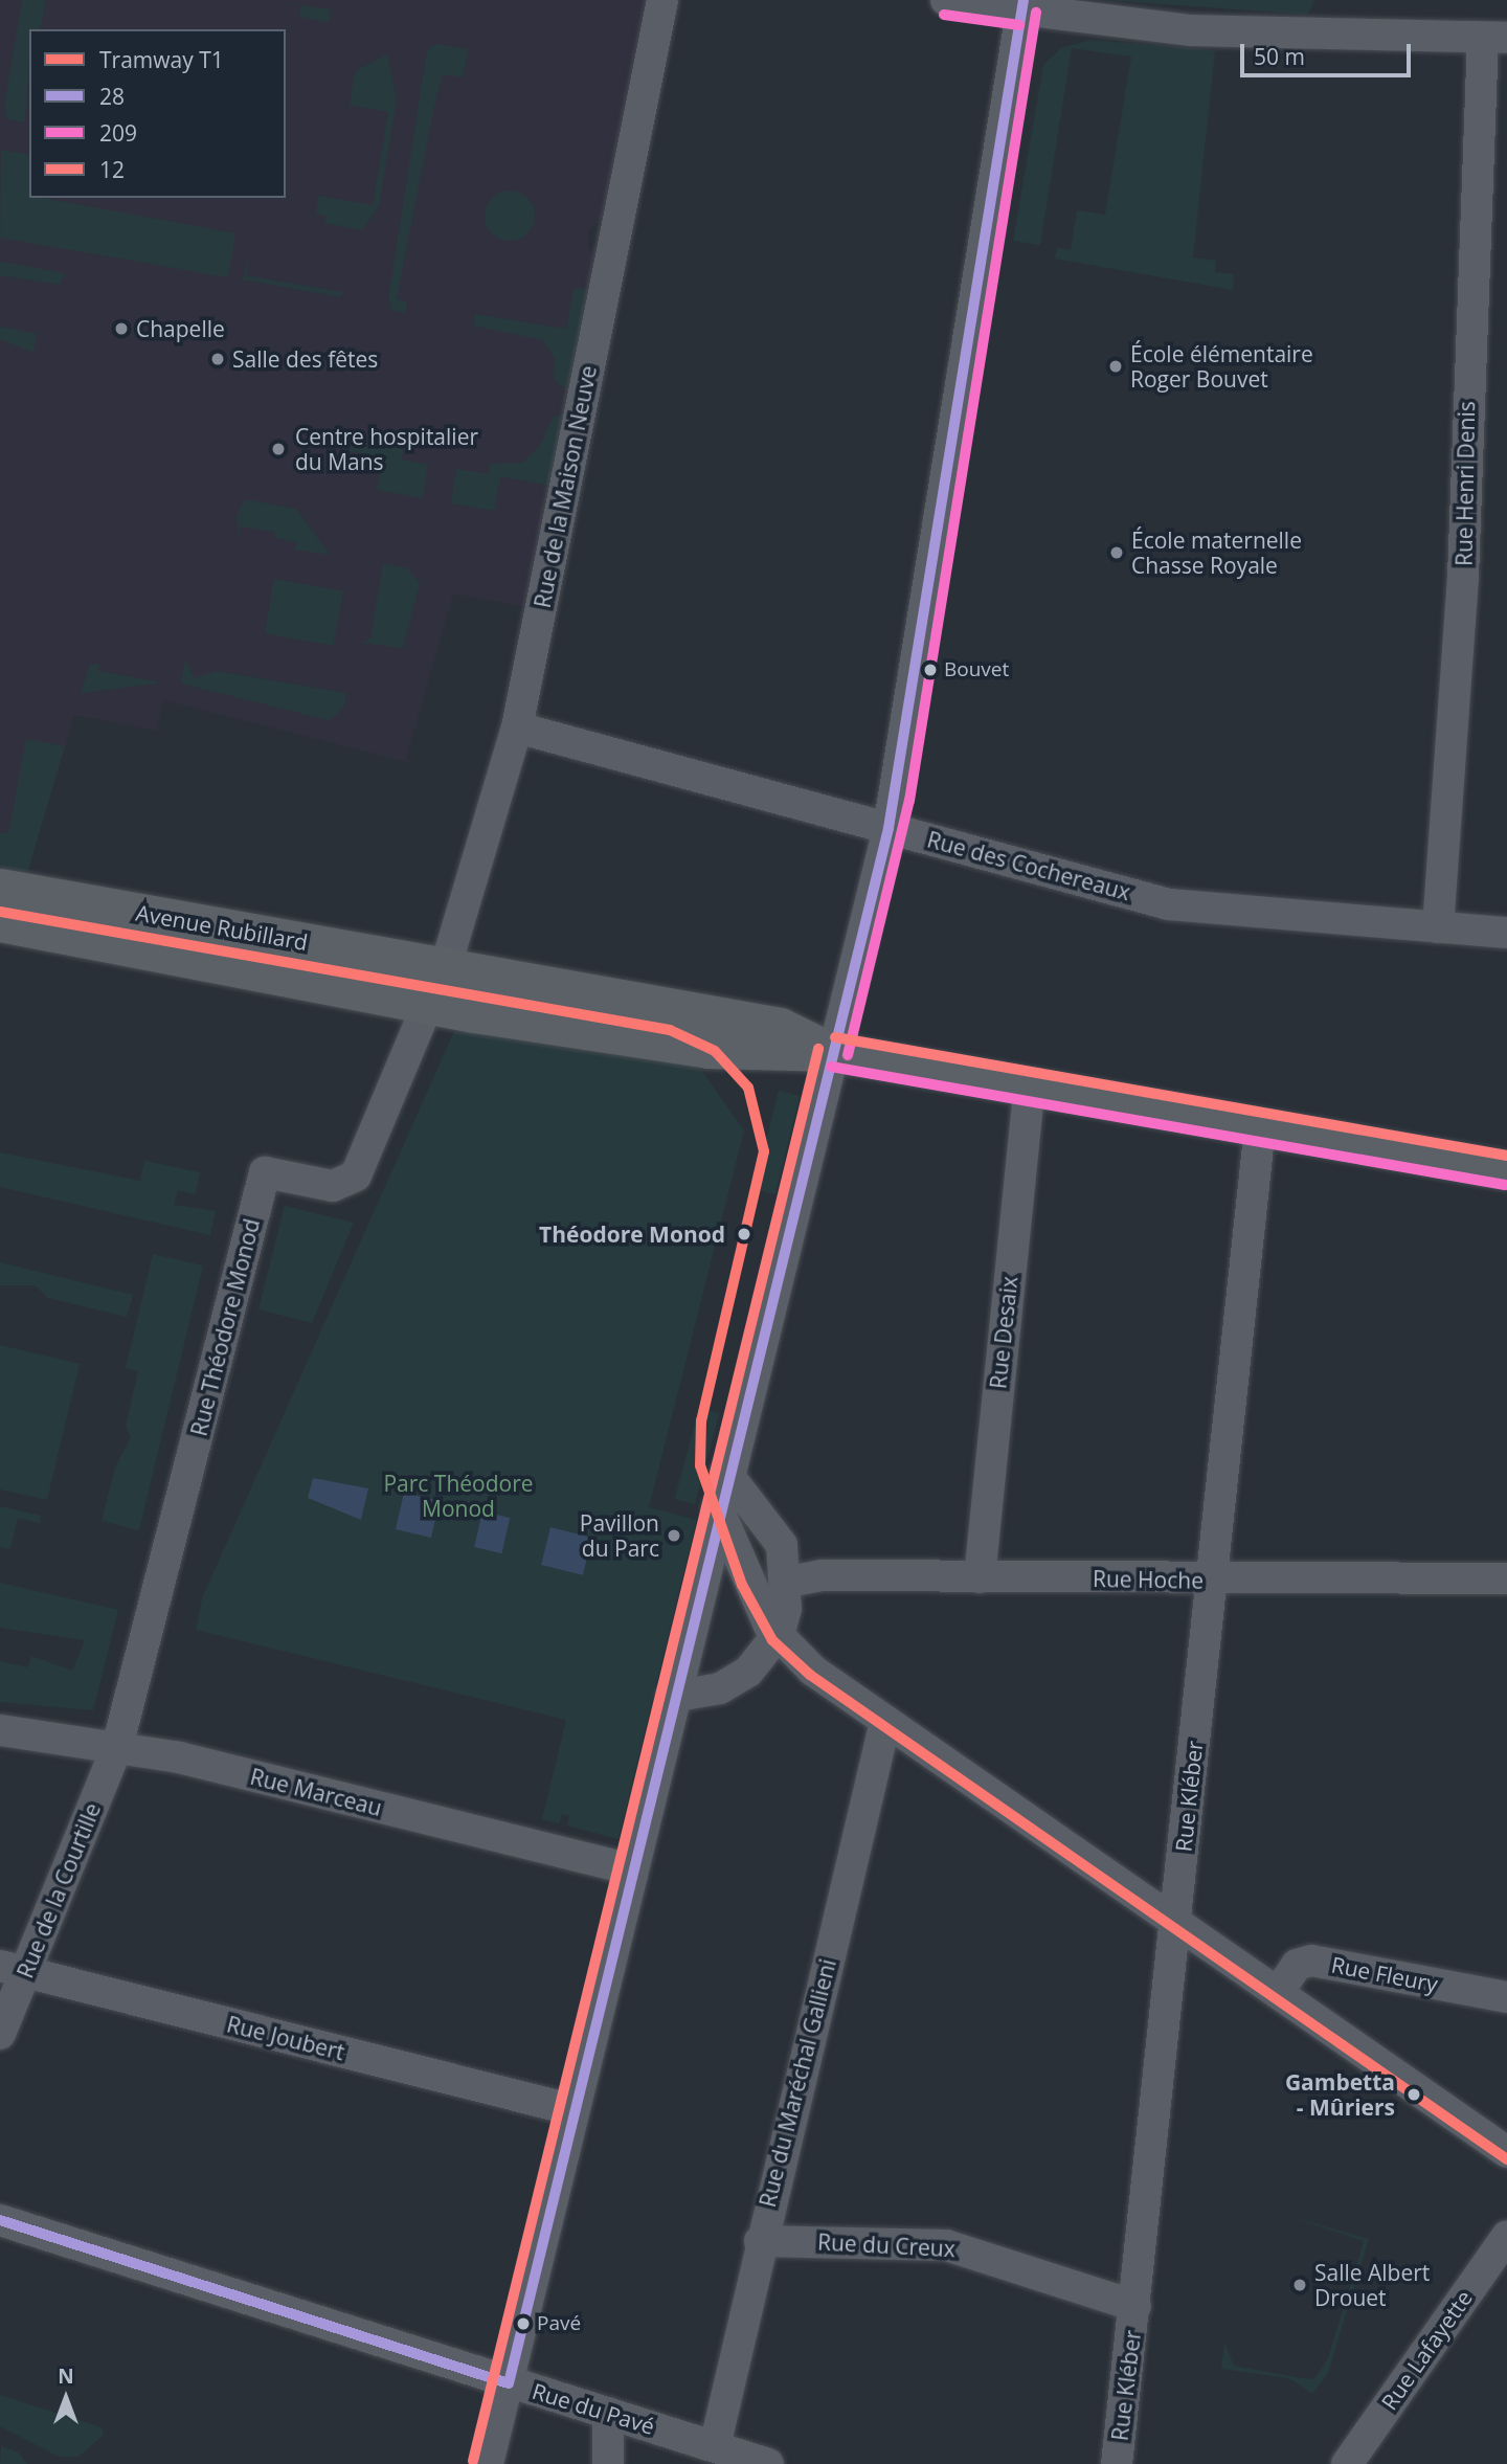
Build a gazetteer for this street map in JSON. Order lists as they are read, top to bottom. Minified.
{"streets":{"main road":["Avenue Rubillard"],"street":["Rue Henri Denis","Rue de la Maison Neuve","Rue des Cochereaux","Rue Théodore Monod","Rue Desaix","Rue Hoche","Rue Marceau","Rue Kléber","Rue de la Courtille","Rue Fleury","Rue Joubert","Rue du Maréchal Gallieni","Rue du Creux","Rue Lafayette","Rue du Pavé"]},"crossings":[["Rue Henri Denis","Rue des Cochereaux"],["Rue de la Maison Neuve","Rue des Cochereaux"],["Rue de la Maison Neuve","Avenue Rubillard"],["Avenue Rubillard","Rue Théodore Monod"],["Avenue Rubillard","Rue Desaix"],["Avenue Rubillard","Rue Kléber"],["Rue Théodore Monod","Rue Marceau"],["Rue Théodore Monod","Rue de la Courtille"],["Rue Desaix","Rue Hoche"],["Rue Hoche","Rue Kléber"],["Rue Marceau","Rue de la Courtille"],["Rue Kléber","Rue du Creux"],["Rue de la Courtille","Rue Joubert"],["Rue du Maréchal Gallieni","Rue du Creux"],["Rue du Maréchal Gallieni","Rue du Pavé"]],"parks":["Parc Théodore Monod"],"places":["Chapelle","Salle des fêtes","École élémentaire Roger Bouvet","Centre hospitalier du Mans","École maternelle Chasse Royale","Bouvet","Théodore Monod","Pavillon du Parc","Gambetta - Mûriers","Salle Albert Drouet","Pavé"],"lines":["transit line 28","transit line 209","tram line T1","transit line 12"],"legend":["Tramway T1","28","209","12"],"scale_bar":"50 m","north":"top"}
